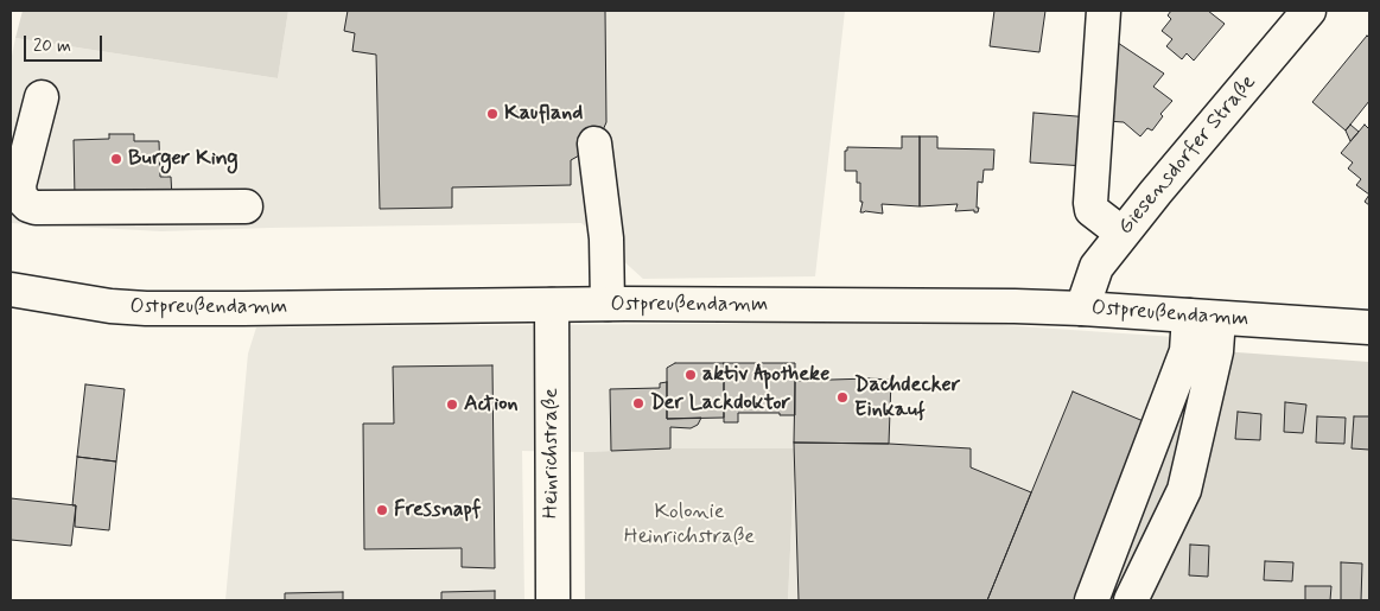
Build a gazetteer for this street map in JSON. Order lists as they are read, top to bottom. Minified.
{"streets":{"main road":["Giesensdorfer Straße","Ostpreußendamm","Heinrichstraße"]},"crossings":[["Giesensdorfer Straße","Ostpreußendamm"],["Ostpreußendamm","Heinrichstraße"]],"parks":["Kolonie Heinrichstraße"],"places":["Kaufland","Burger King","aktiv Apotheke","Dachdecker Einkauf","Der Lackdoktor","Action","Fressnapf"],"scale_bar":"20 m"}
